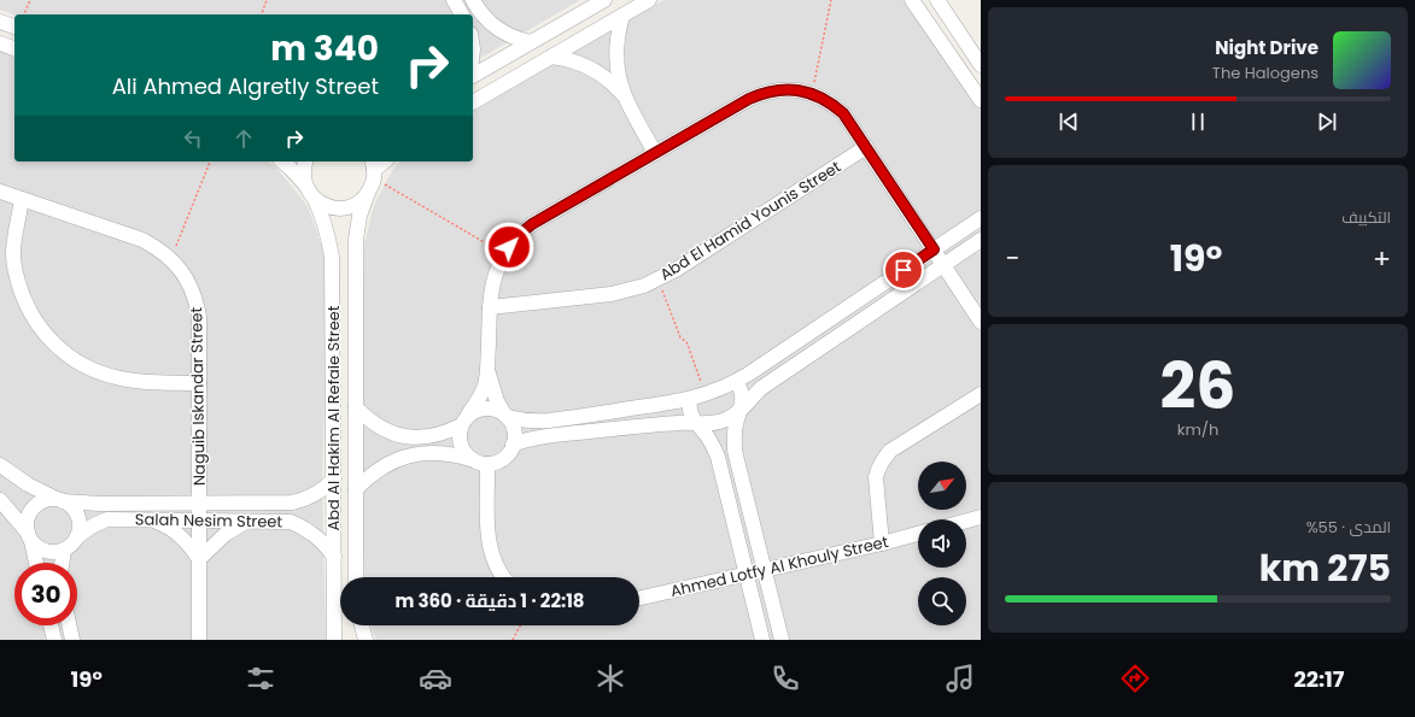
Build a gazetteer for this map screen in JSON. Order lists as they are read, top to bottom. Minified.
{"streets":{"street":["Abd El Hamid Younis Street","Naguib Iskandar Street","Abd Al Hakim Al Refaie Street","Salah Nesim Street","Ahmed Lotfy Al Khouly Street"]},"crossings":[["Naguib Iskandar Street","Salah Nesim Street"],["Abd Al Hakim Al Refaie Street","Salah Nesim Street"]],"north":"top right","page":{"turn":["340 m","Ali Ahmed Algretly Street"],"song":["Night Drive","The Halogens"],"tile":["التكييف",["26","km/h"],["المدى · 55%","275 km"]],"heat":["−","19°","+"],"limit":"30","trip":"22:18 · 1 دقيقة · 360 m","tabs":["22:17","19°"]}}
